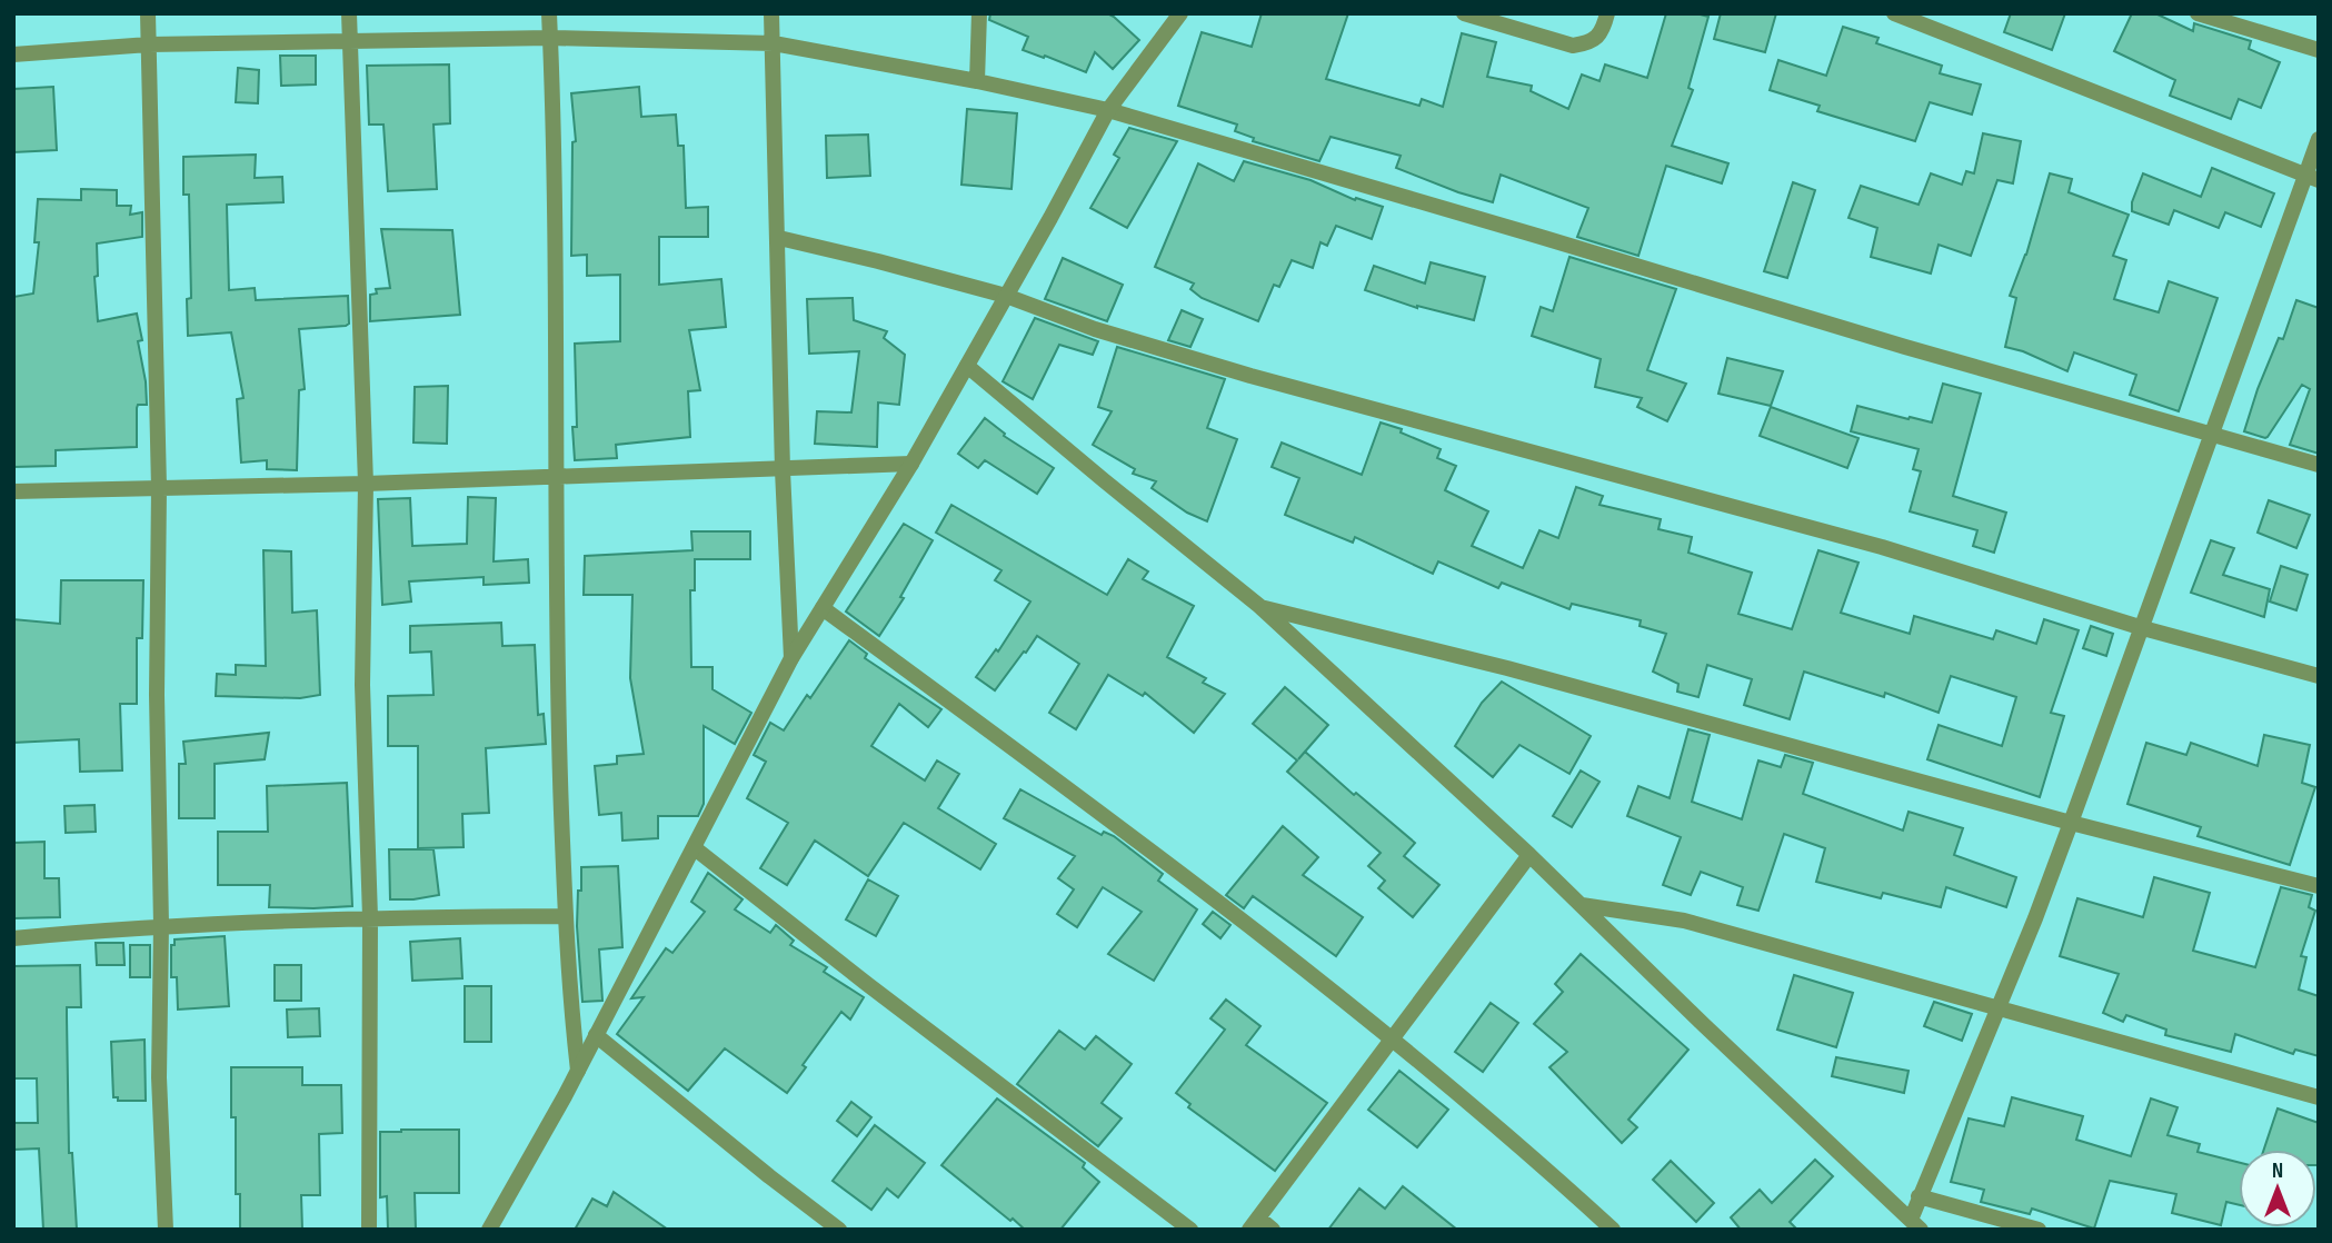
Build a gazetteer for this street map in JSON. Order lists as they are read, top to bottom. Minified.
{"north":"top"}
